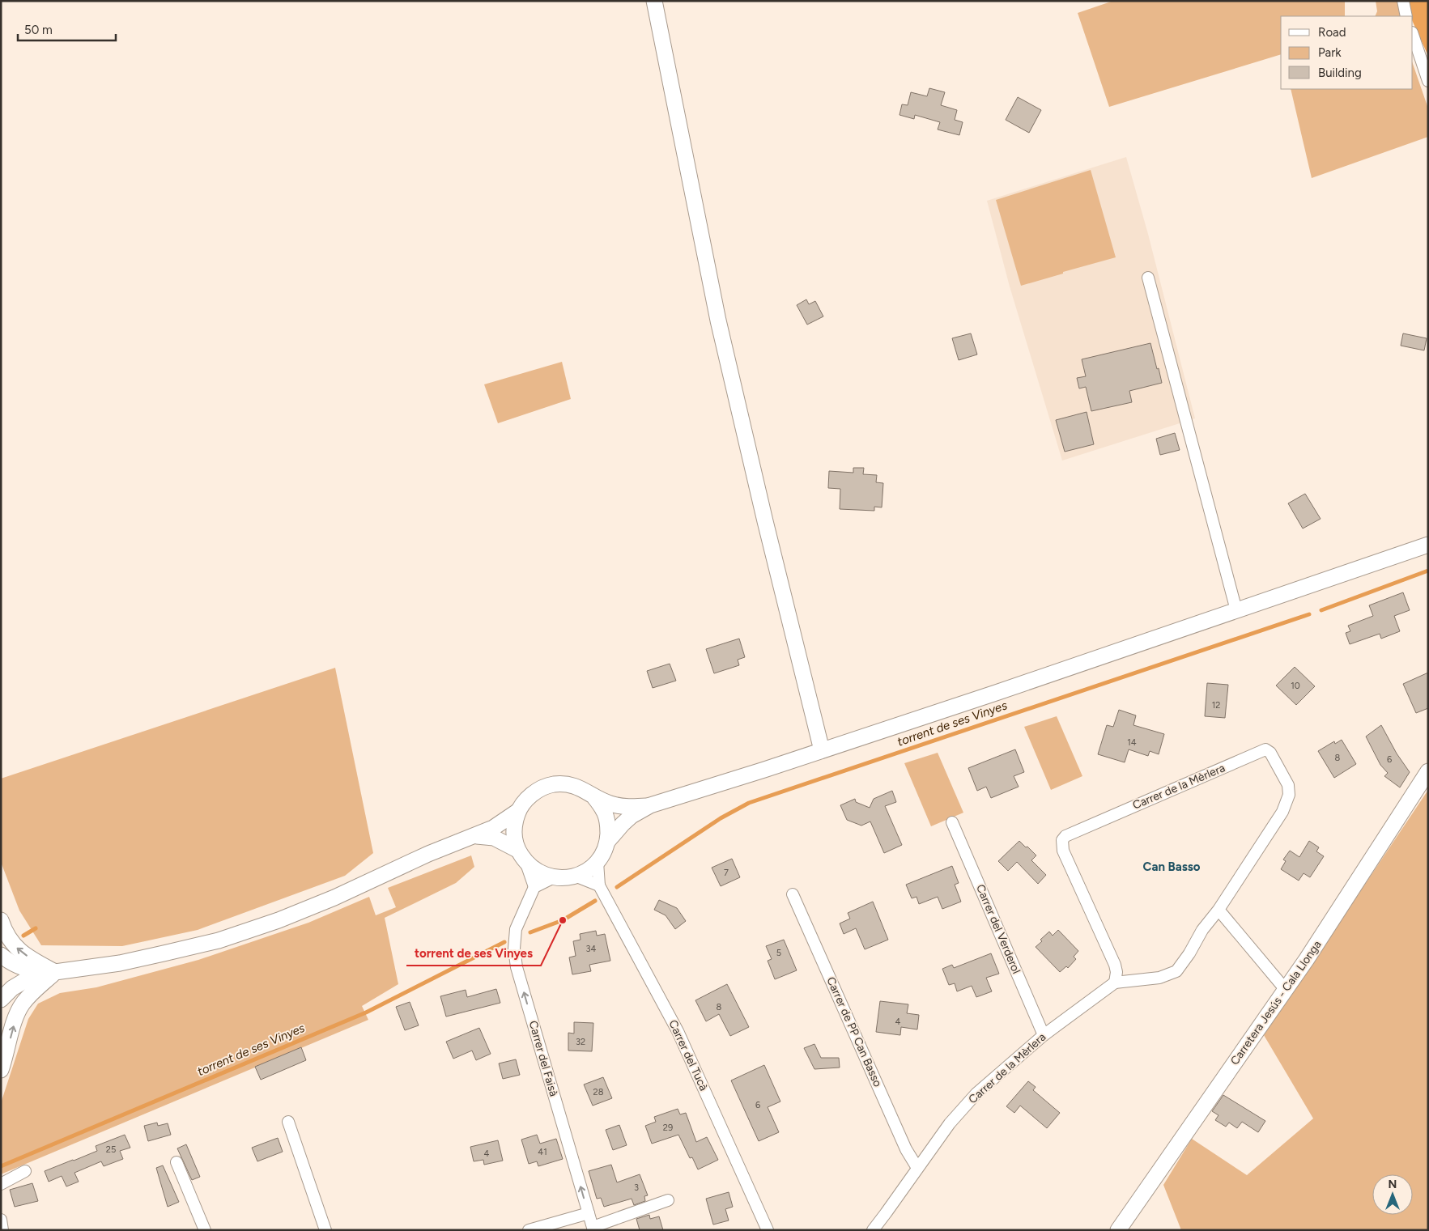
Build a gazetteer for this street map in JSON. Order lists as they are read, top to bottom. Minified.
{"streets":{"main road":["Carretera Jesús - Cala Llonga"],"street":["Carrer de la Mèrlera","Carrer del Verderol","Carrer de PP Can Basso","Carrer del Tucà","Carrer del Faisà"]},"crossings":[["Carrer de la Mèrlera","Carrer del Verderol"],["Carrer de la Mèrlera","Carrer de PP Can Basso"]],"one_way":["Carrer del Faisà"],"districts":["Can Basso"],"water":["torrent de ses Vinyes"],"places":["torrent de ses Vinyes"],"house_numbers":["10","12","14","8","6","7","34","5","8","4","32","28","6","29","25","41","4","3"],"legend":["Road","Park","Building"],"scale_bar":"50 m","north":"top"}
